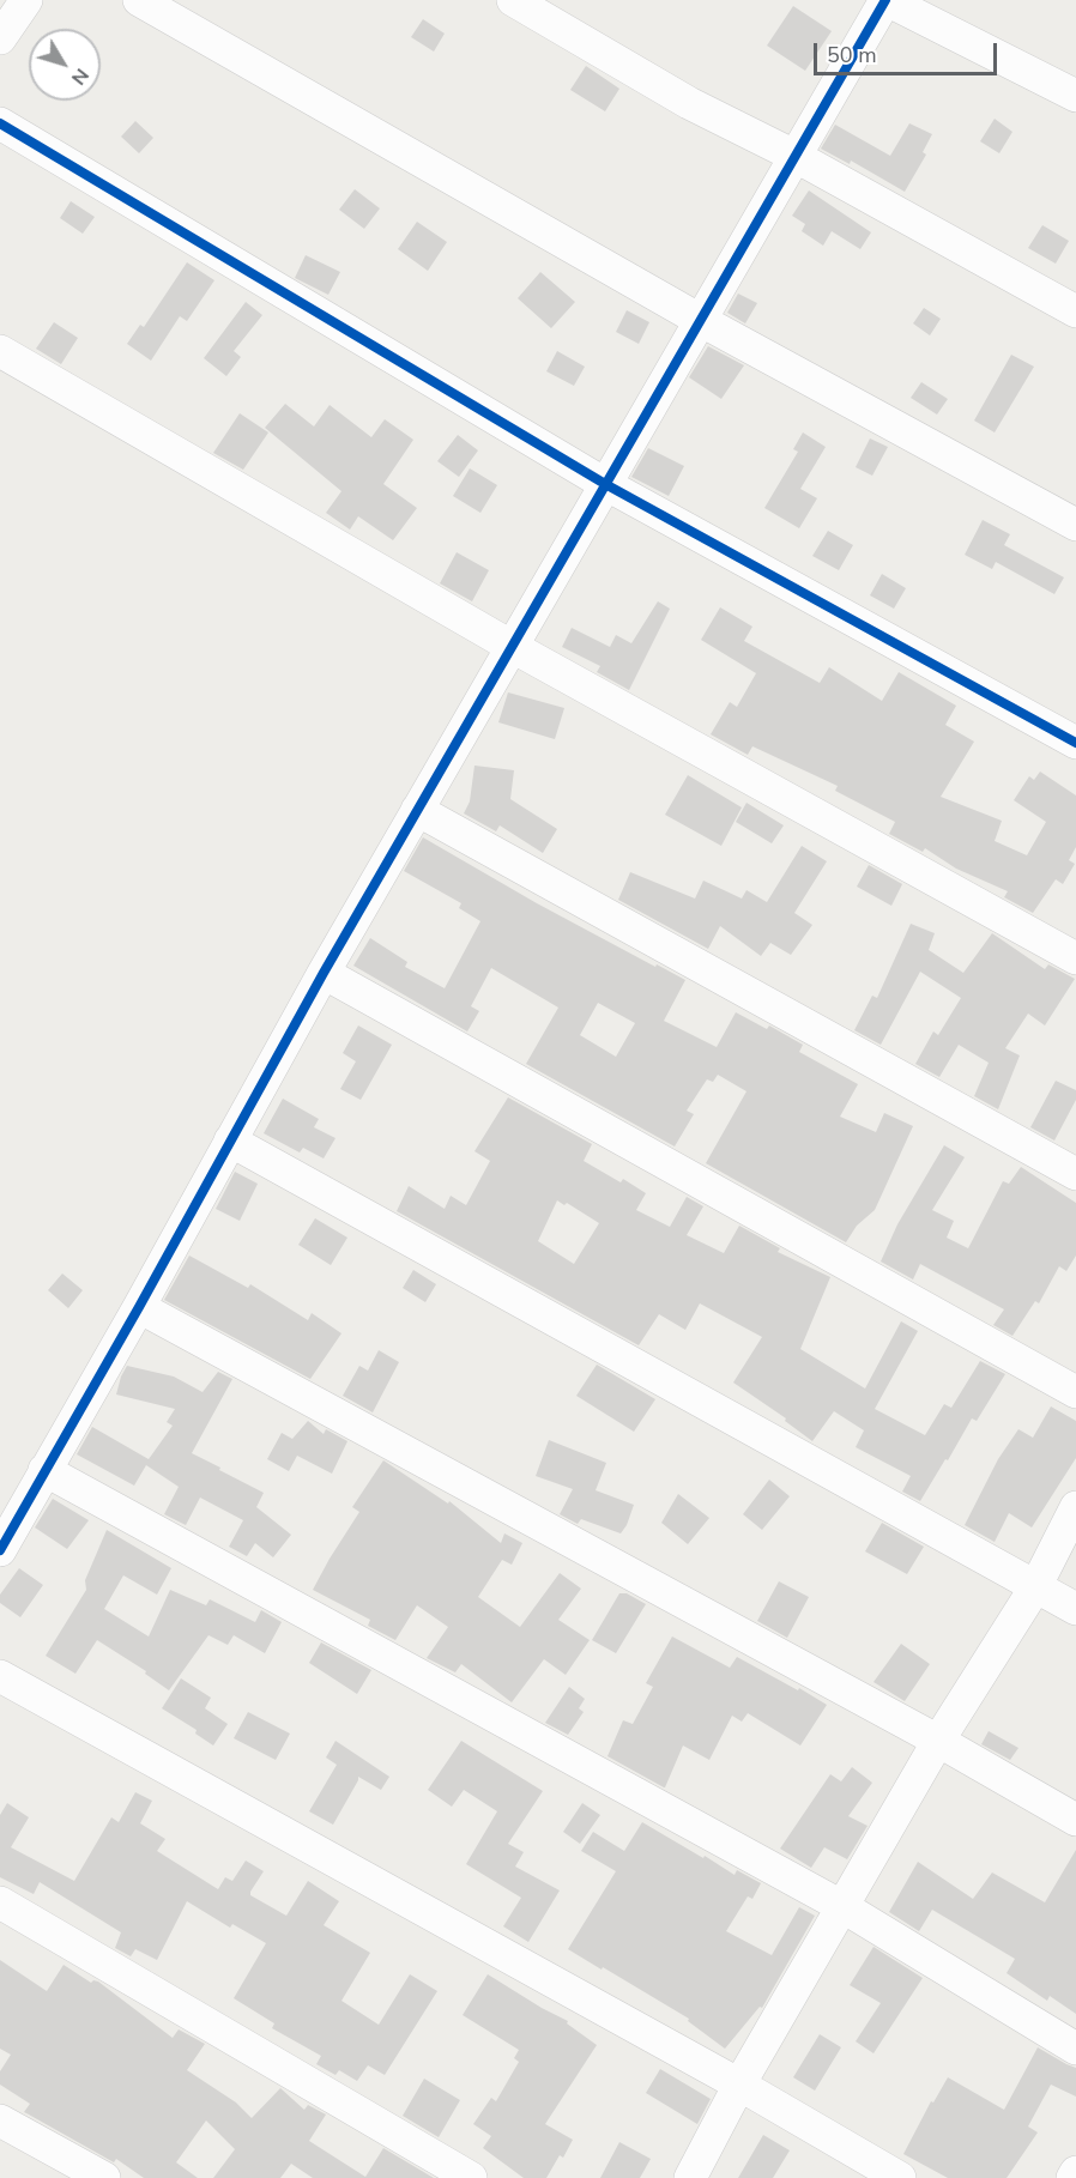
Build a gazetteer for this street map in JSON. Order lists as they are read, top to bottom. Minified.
{"scale_bar":"50 m","north":"bottom right"}
